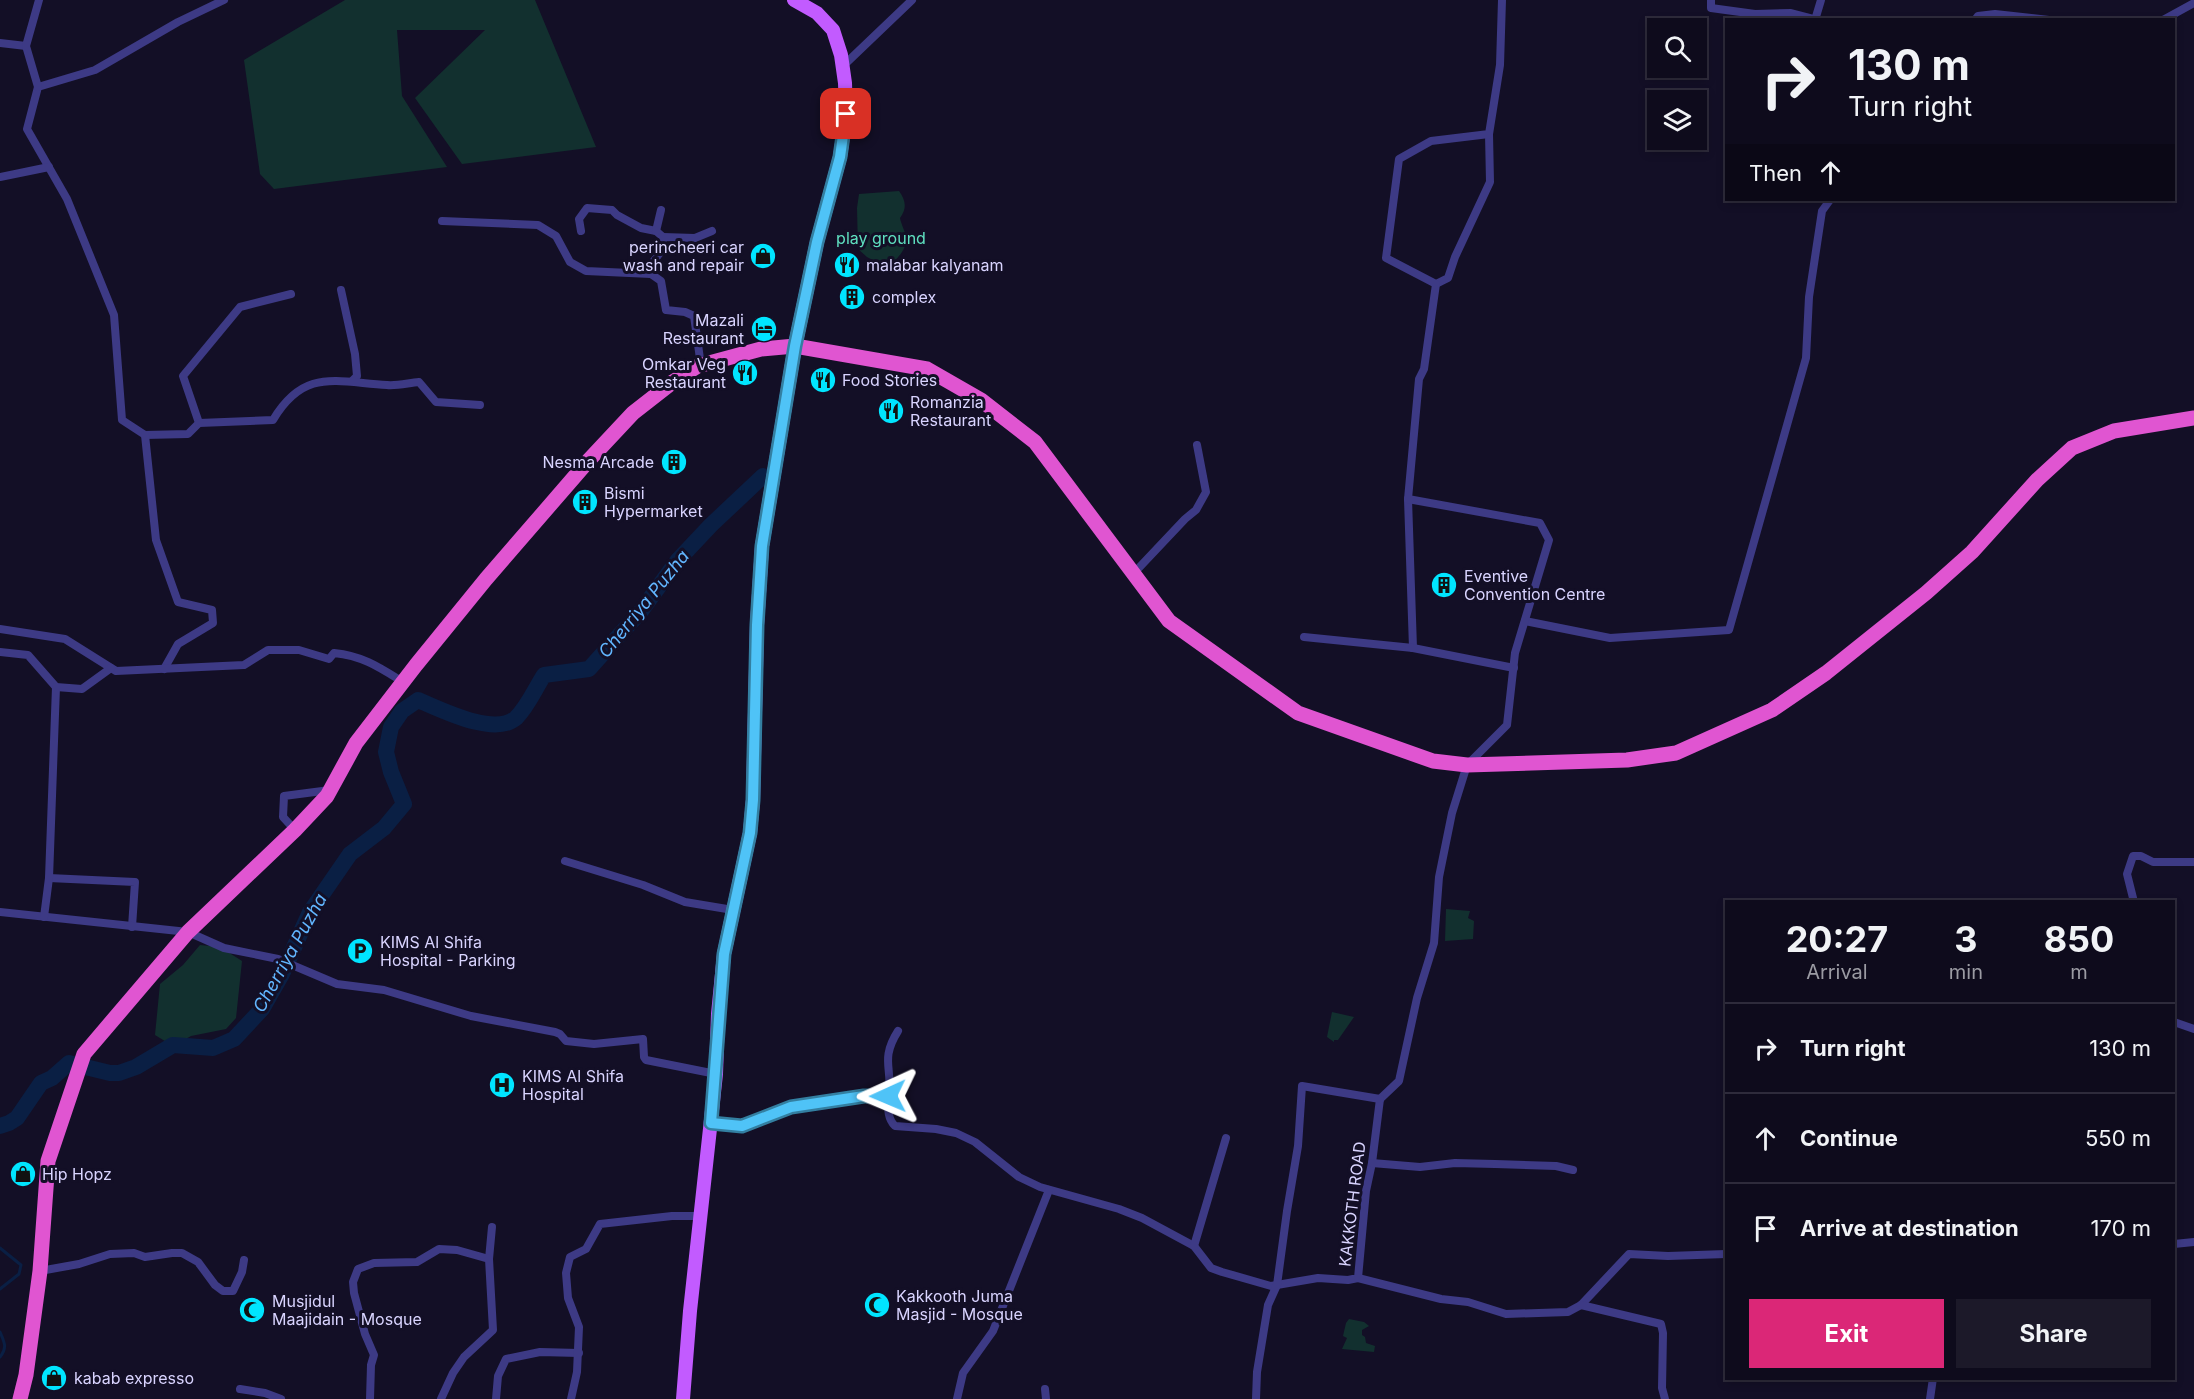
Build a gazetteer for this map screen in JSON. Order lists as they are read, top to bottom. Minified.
{"streets":{"street":["KAKKOTH ROAD"]},"water":["Cherriya Puzha"],"parks":["play ground"],"places":{"shop":["perincheeri car wash and repair","Hip Hopz","kabab expresso"],"restaurant":["malabar kalyanam","Omkar Veg Restaurant","Food Stories","Romanzia Restaurant"],"building":["complex","Nesma Arcade","Bismi Hypermarket","Eventive Convention Centre"],"hotel":["Mazali Restaurant"],"parking":["KIMS Al Shifa Hospital - Parking"],"hospital":["KIMS Al Shifa Hospital"],"mosque":["Kakkooth Juma Masjid - Mosque","Musjidul Maajidain - Mosque"]},"page":{"turn":["130 m","Turn right"],"then":"Then","eta":["20:27","Arrival","3","min","850","m"],"list":[{"name":"Turn right","value":"130 m"},{"name":"Continue","value":"550 m"},{"name":"Arrive at destination","value":"170 m"}],"buttons":["Exit","Share"]}}
